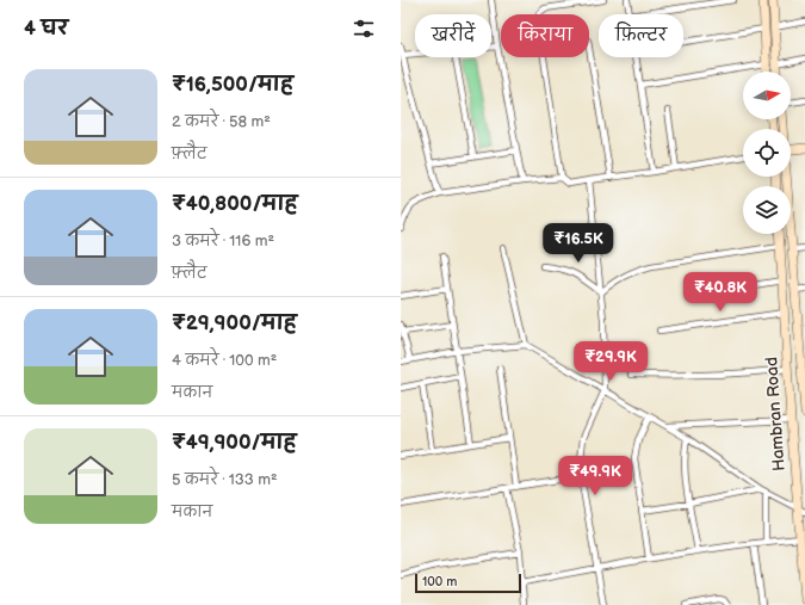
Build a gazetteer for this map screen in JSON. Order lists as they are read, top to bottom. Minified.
{"streets":{"main road":["Hambran Road"]},"scale_bar":"100 m","north":"right","page":{"heading":"4 घर","chip":["खरीदें","किराया","फ़िल्टर"],"list":[{"name":"₹16,500/माह","note":"2 कमरे · 58 m² · फ़्लैट"},{"name":"₹40,800/माह","note":"3 कमरे · 116 m² · फ़्लैट"},{"name":"₹29,900/माह","note":"4 कमरे · 100 m² · मकान"},{"name":"₹49,900/माह","note":"5 कमरे · 133 m² · मकान"}],"price":["₹16.5K","₹40.8K","₹29.9K","₹49.9K"],"scale":"100 m"}}
